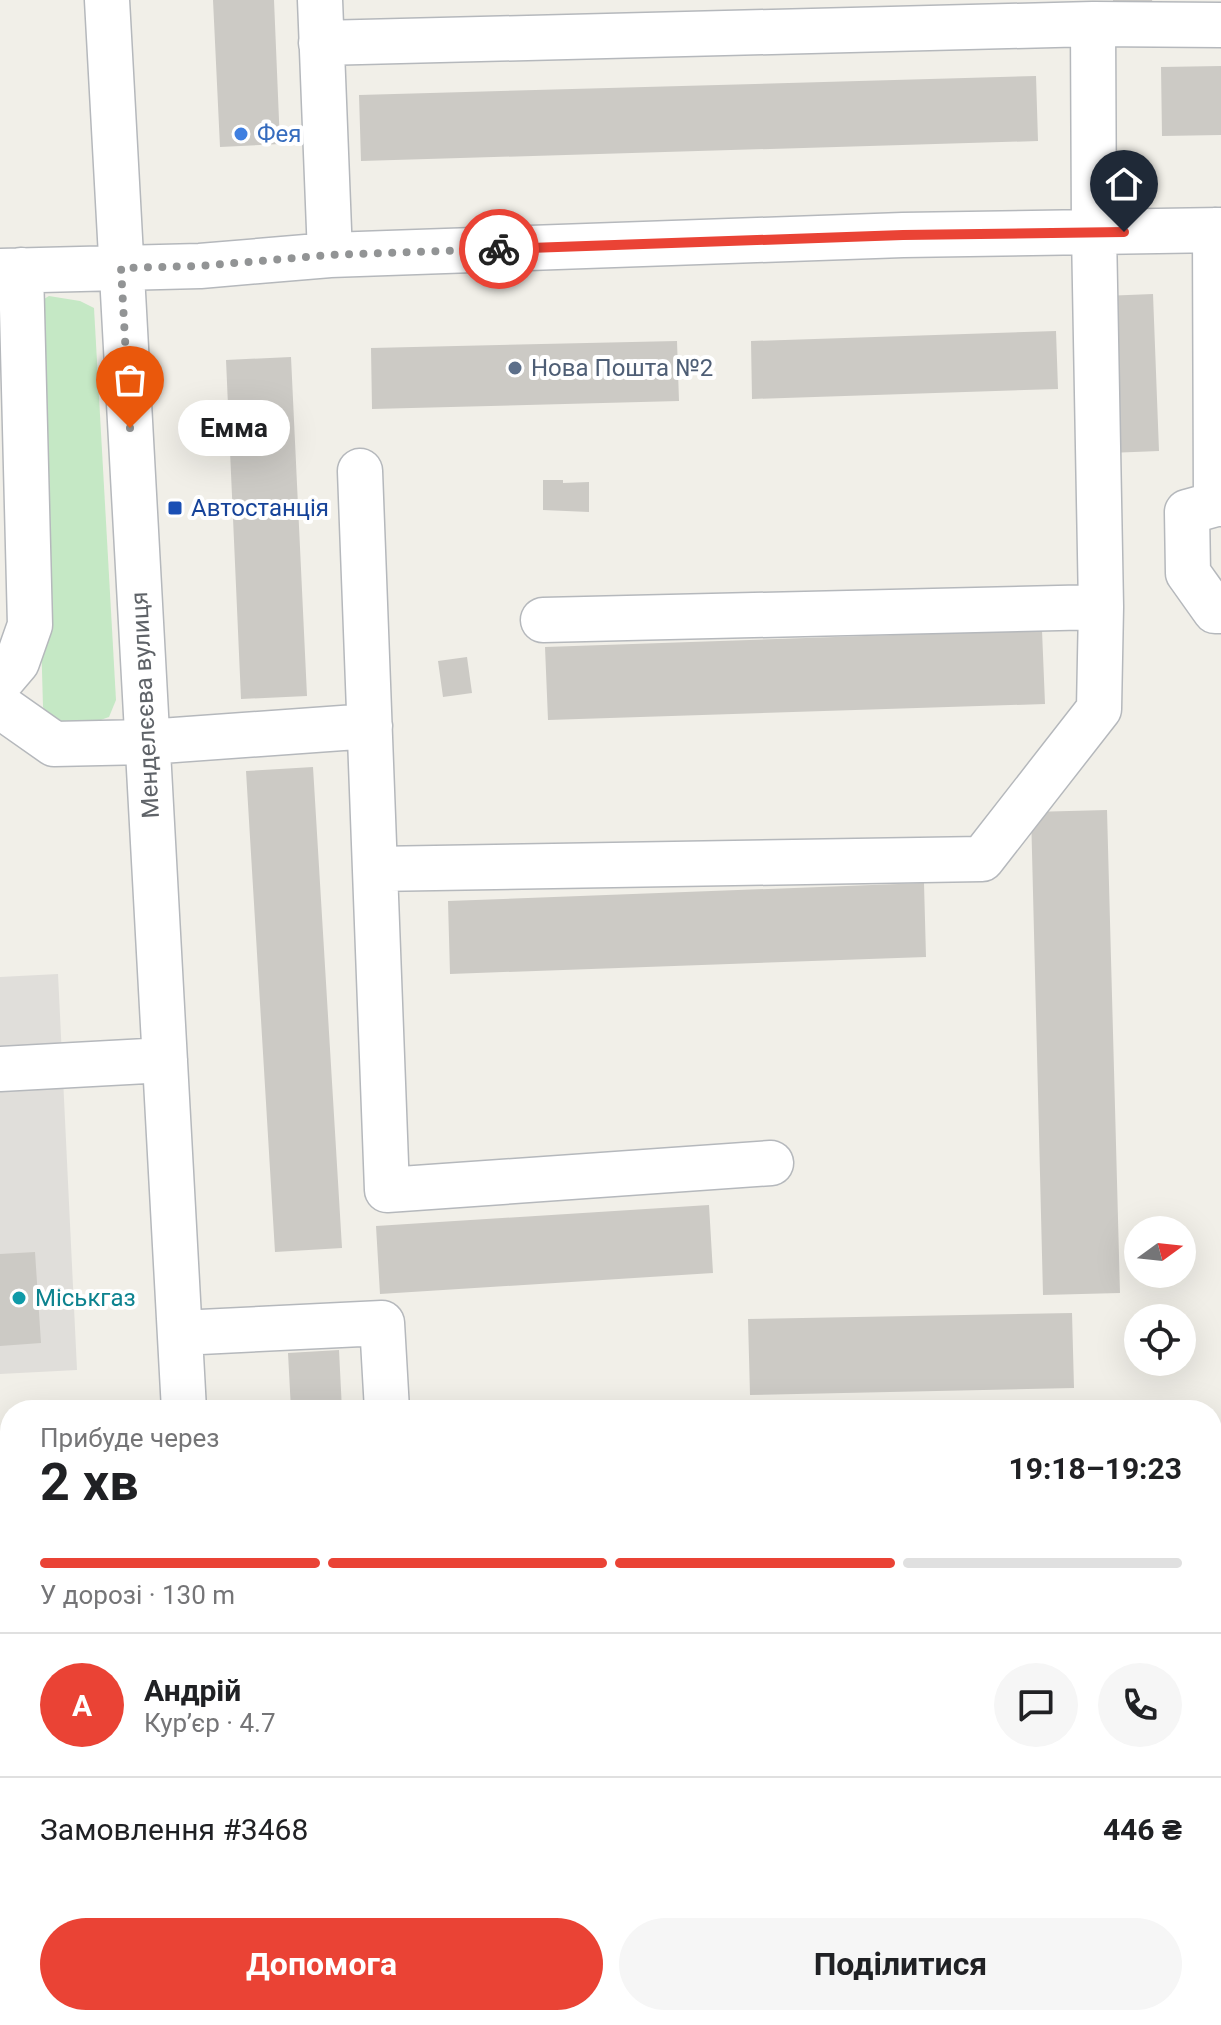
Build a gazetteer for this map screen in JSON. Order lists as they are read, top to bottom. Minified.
{"streets":{"street":["Менделєєва вулиця"]},"places":{"other":["Фея","Нова Пошта №2","Емма","Міськгаз"],"transit":["Автостанція"]},"north":"right","page":{"bubble":"Емма","heading":["2 хв","Прибуде через","19:18–19:23"],"panel":["Андрій","Кур’єр · 4.7","Замовлення #3468","446 ₴"],"bar":"У дорозі · 130 m","round":"А","buttons":["Допомога","Поділитися"]}}
